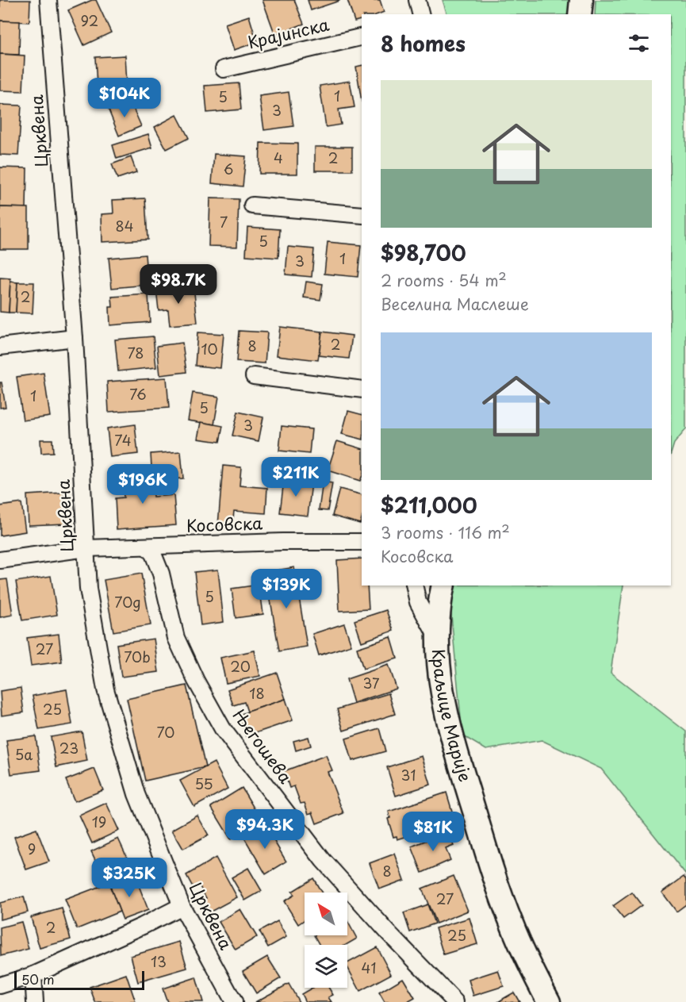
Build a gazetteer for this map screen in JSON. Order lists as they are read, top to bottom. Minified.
{"streets":{"street":["Крајинска","Црквена","Косовска","Краљице Марије","Његошева"]},"crossings":[["Црквена","Косовска"],["Косовска","Његошева"]],"house_numbers":["92","1","5","3","4","2","6","7","84","5","1","3","2","2","8","10","78","76","1","5","3","74","5","70g","27","70b","20","37","18","25","70","23","5a","31","55","19","9","8","27","2","25","13","41"],"scale_bar":"50 m","north":"top left","page":{"heading":"8 homes","list":[{"name":"$98,700","note":"2 rooms · 54 m² · Веселина Маслеше"},{"name":"$211,000","note":"3 rooms · 116 m² · Косовска"}],"price":["$104K","$98.7K","$211K","$196K","$139K","$94.3K","$81K","$325K"],"scale":"50 m"}}
